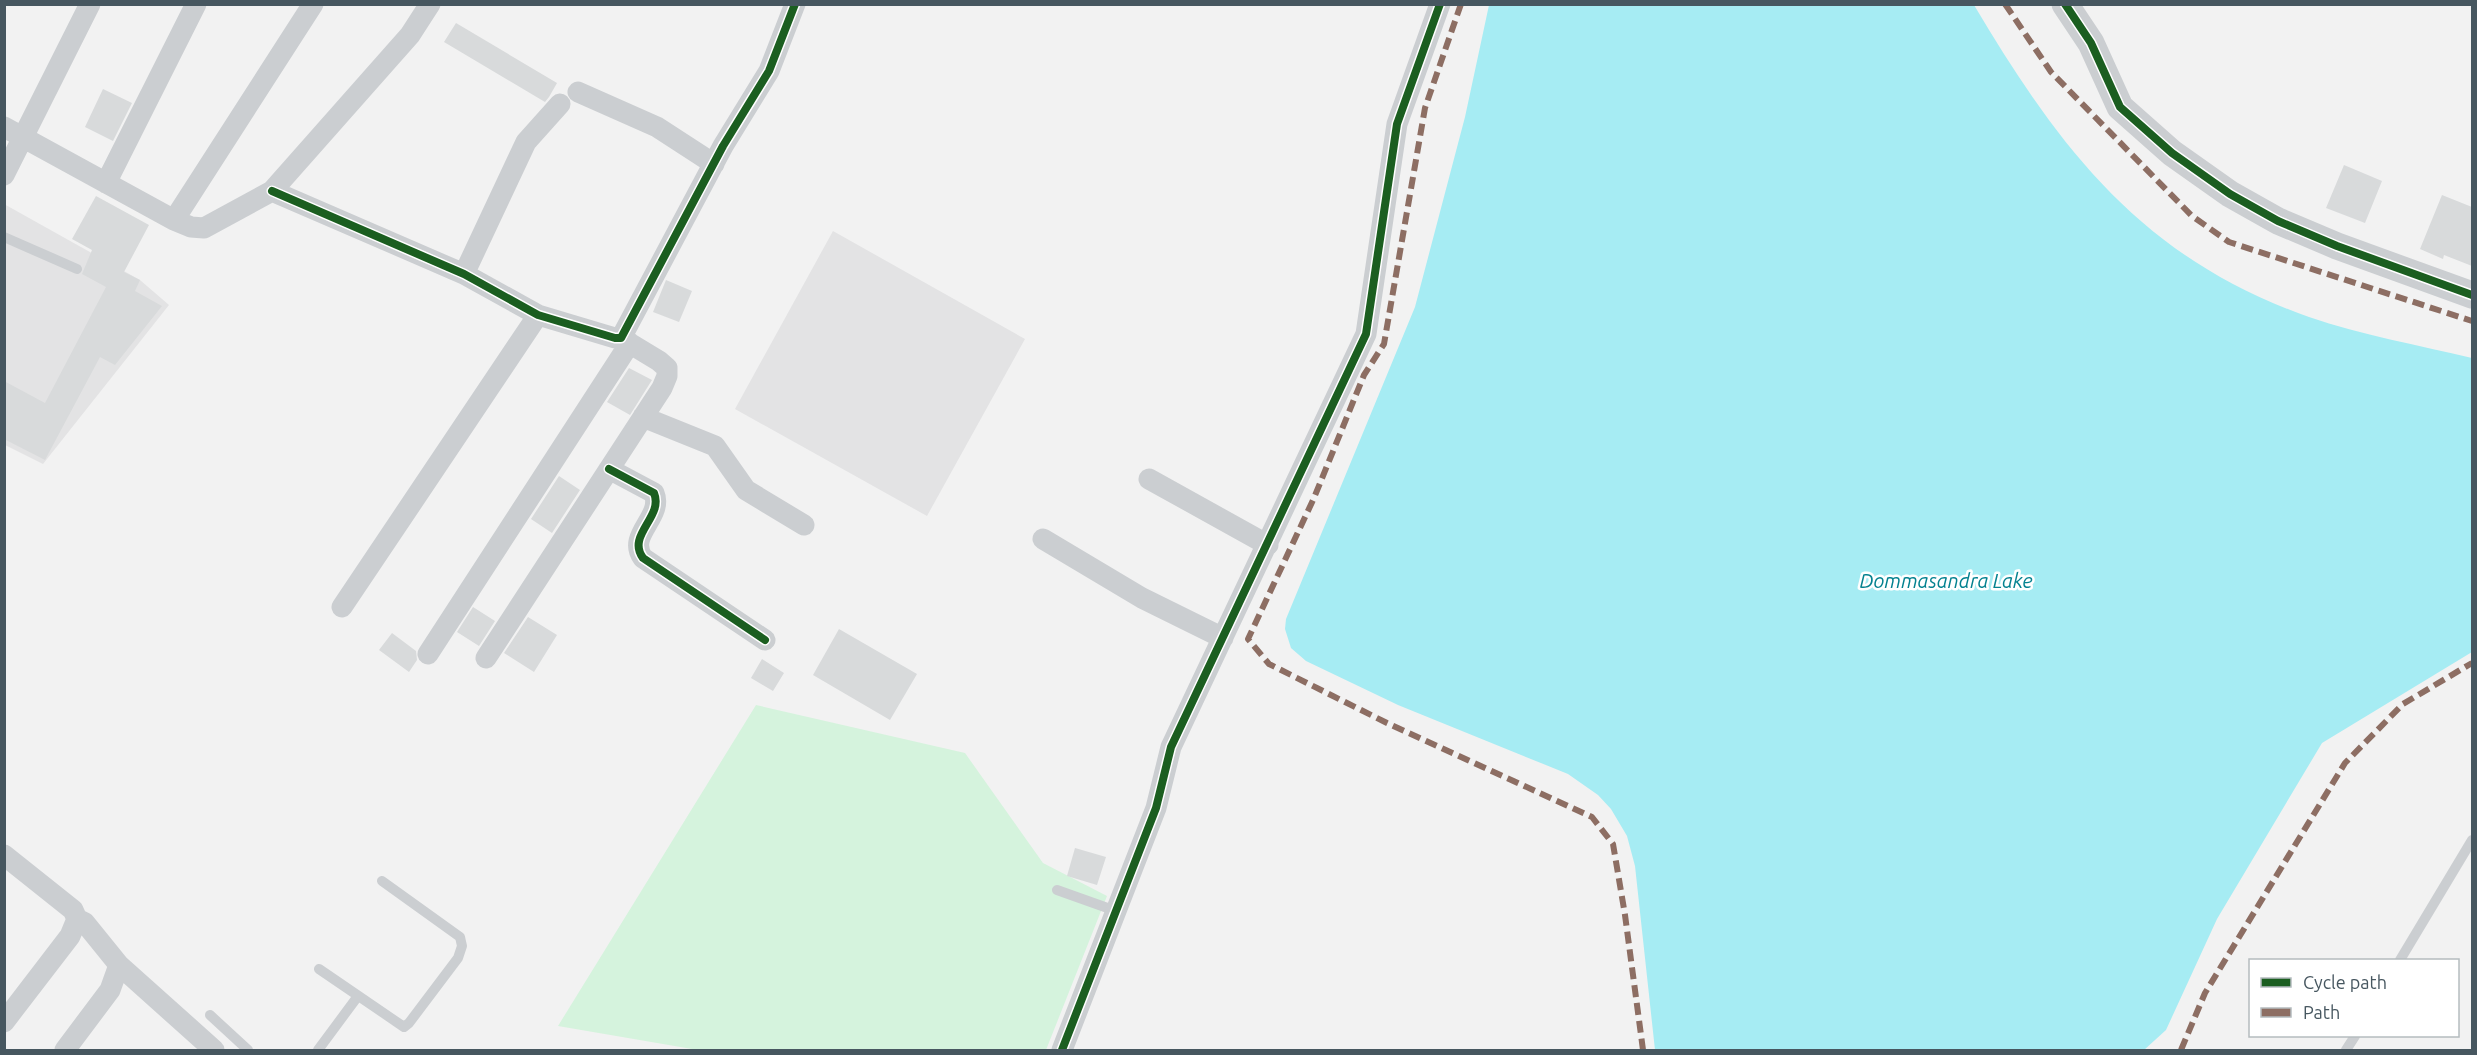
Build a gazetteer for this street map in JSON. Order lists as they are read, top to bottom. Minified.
{"water":["Dommasandra Lake"],"legend":["Cycle path","Path"]}
